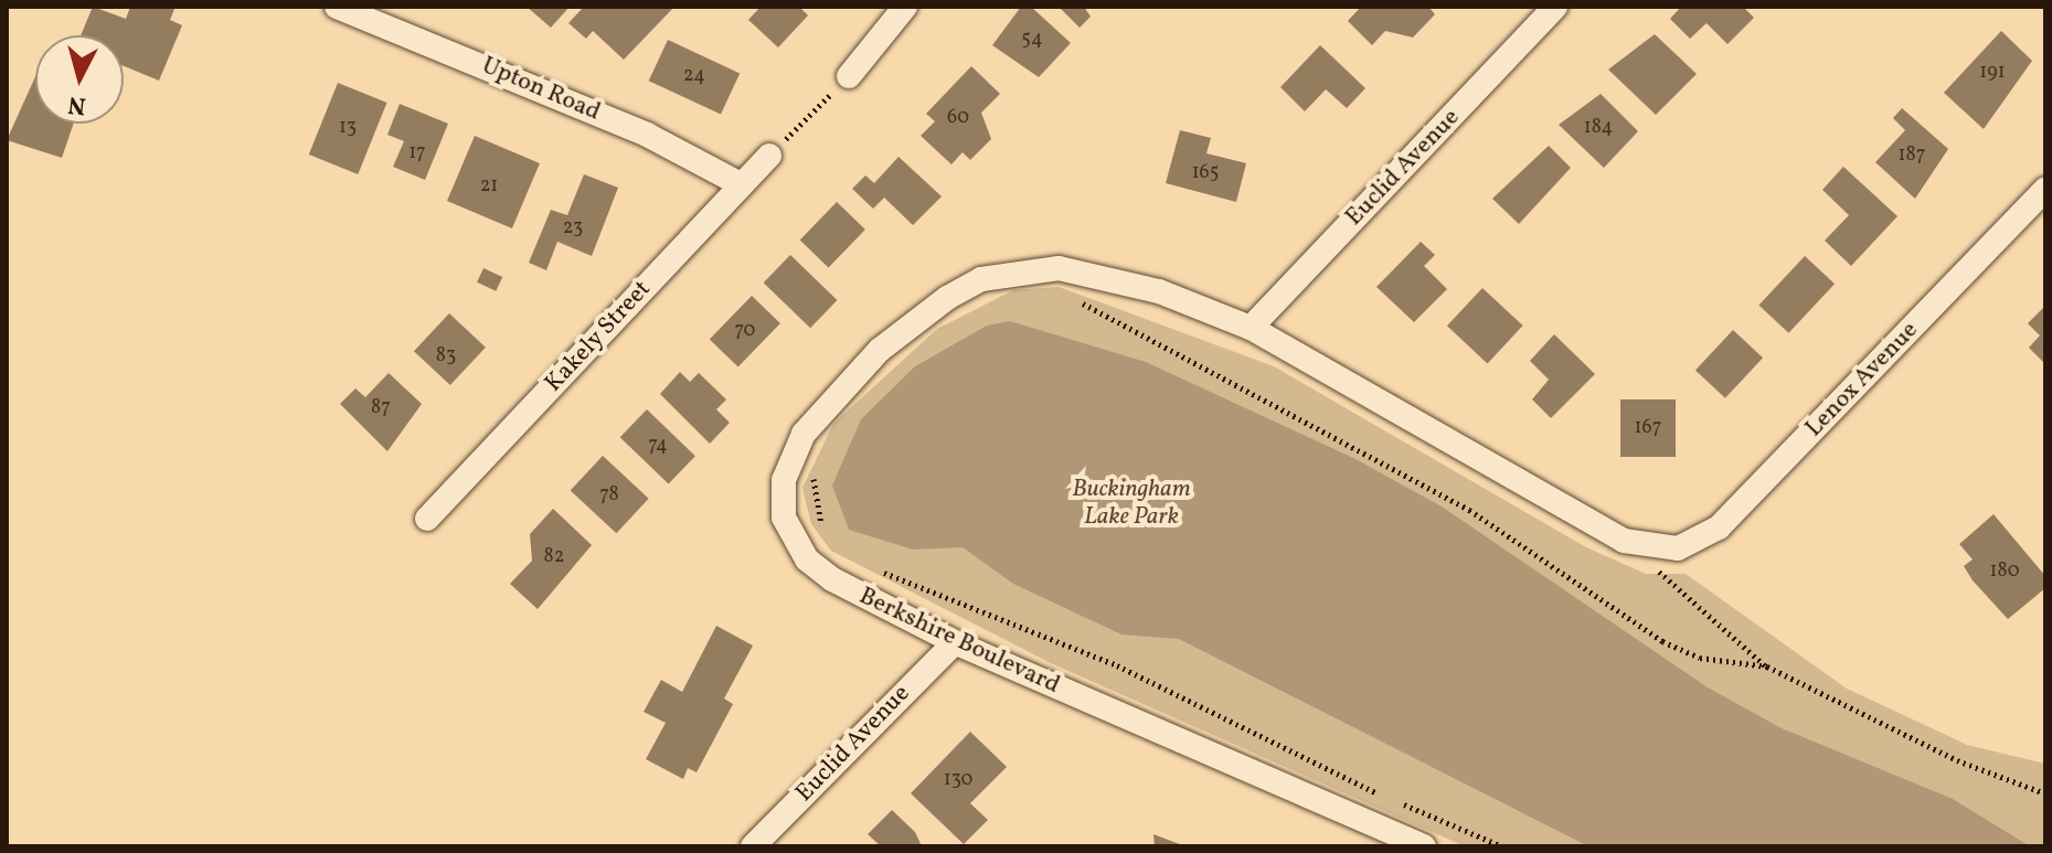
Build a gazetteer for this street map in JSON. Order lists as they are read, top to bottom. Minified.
{"streets":{"street":["Upton Road","Euclid Avenue","Kakely Street","Lenox Avenue","Berkshire Boulevard"]},"crossings":[["Upton Road","Kakely Street"],["Euclid Avenue","Berkshire Boulevard"],["Lenox Avenue","Berkshire Boulevard"]],"parks":["Buckingham Lake Park"],"house_numbers":["54","191","24","60","13","184","17","187","165","21","23","70","83","87","167","74","78","82","180","130"],"north":"bottom"}
